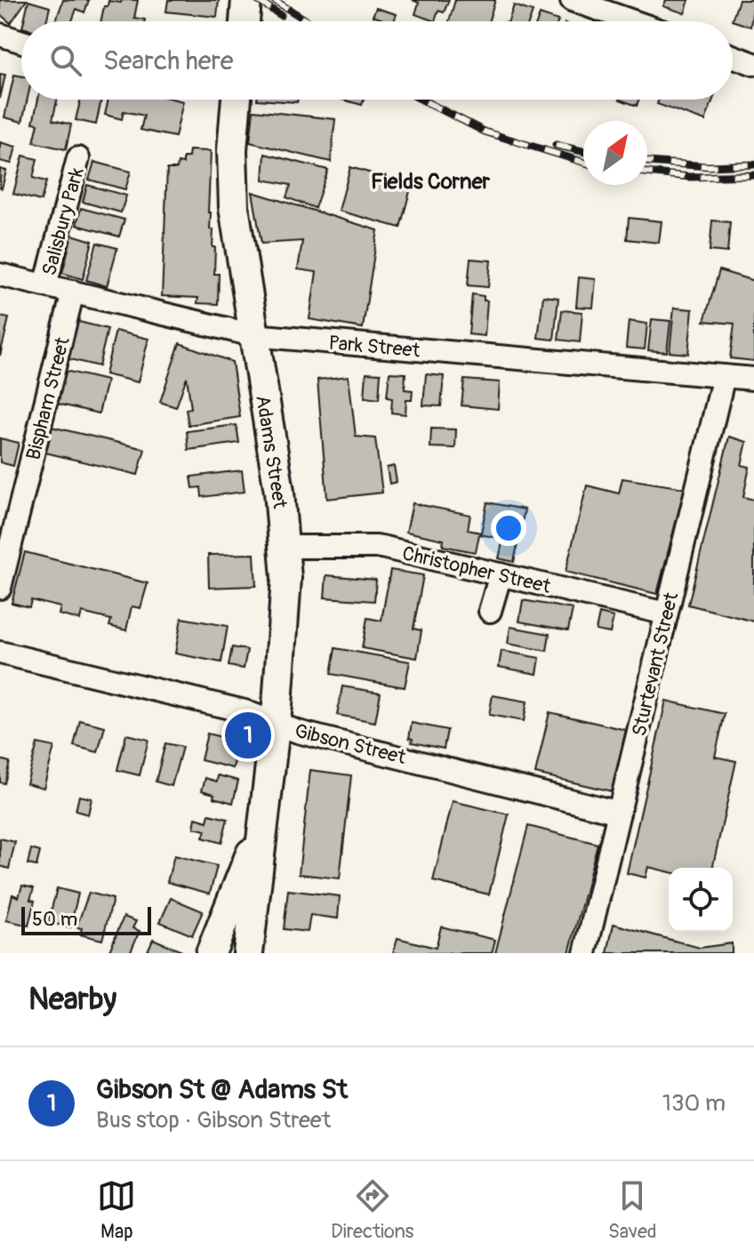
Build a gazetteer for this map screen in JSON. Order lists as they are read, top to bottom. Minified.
{"streets":{"main road":["Adams Street"],"street":["Salisbury Park","Park Street","Bispham Street","Christopher Street","Sturtevant Street","Gibson Street"]},"crossings":[["Salisbury Park","Park Street"],["Park Street","Bispham Street"],["Park Street","Adams Street"],["Park Street","Sturtevant Street"],["Adams Street","Christopher Street"],["Adams Street","Gibson Street"],["Christopher Street","Sturtevant Street"],["Sturtevant Street","Gibson Street"]],"districts":["Fields Corner"],"scale_bar":"50 m","north":"top right","page":{"search":"Search here","pins":"1","scale":"50 m","heading":"Nearby","list":[{"mark":"1","name":"Gibson St @ Adams St","note":"Bus stop · Gibson Street","value":"130 m"}],"nav":["Map","Directions","Saved"]}}
